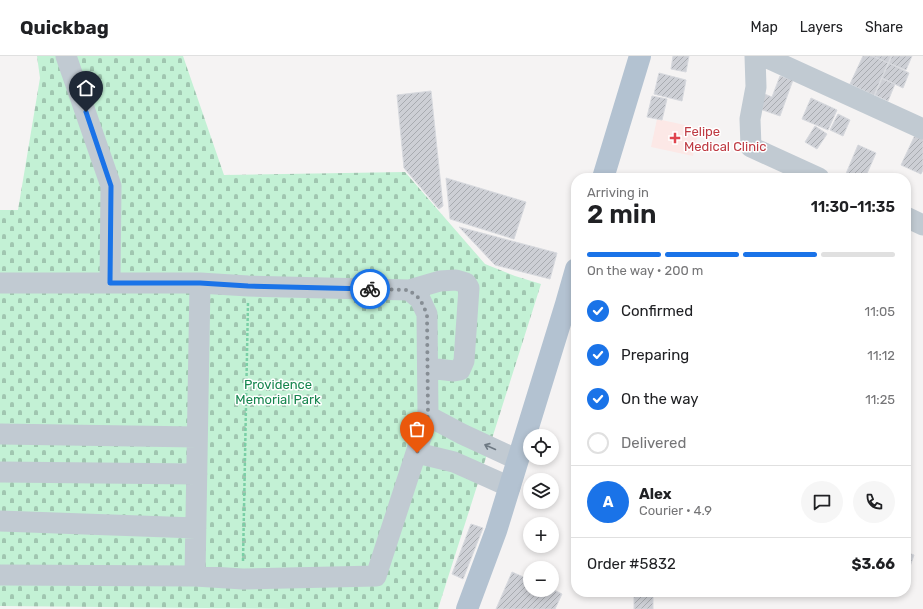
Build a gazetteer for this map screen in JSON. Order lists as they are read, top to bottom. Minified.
{"parks":["Providence Memorial Park"],"places":{"health":["Felipe Medical Clinic"]},"page":{"header":"Quickbag","nav":["Map","Layers","Share"],"heading":["2 min","Arriving in","11:30–11:35"],"panel":["Alex","Courier · 4.9","Order #5832","$3.66"],"bar":"On the way · 200 m","list":[["Confirmed","11:05"],["Preparing","11:12"],["On the way","11:25"],"Delivered"],"map_buttons":["+","−"],"round":"A"}}
